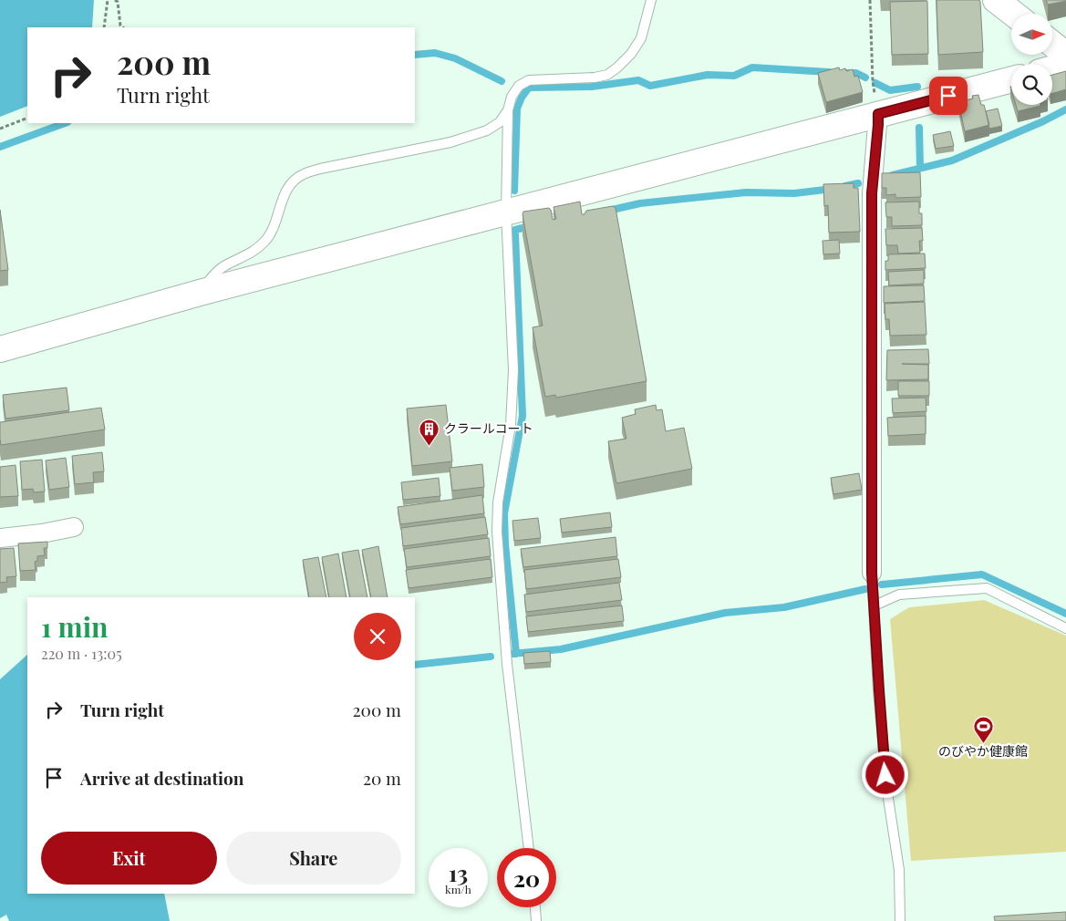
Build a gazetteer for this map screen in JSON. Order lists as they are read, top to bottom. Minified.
{"places":{"building":["クラールコート"],"sports":["のびやか健康館"]},"north":"right","page":{"turn":["200 m","Turn right"],"heading":["1 min","220 m · 13:05"],"list":[{"name":"Turn right","value":"200 m"},{"name":"Arrive at destination","value":"20 m"}],"buttons":["Exit","Share"],"speed":"13 km/h","limit":"20"}}
